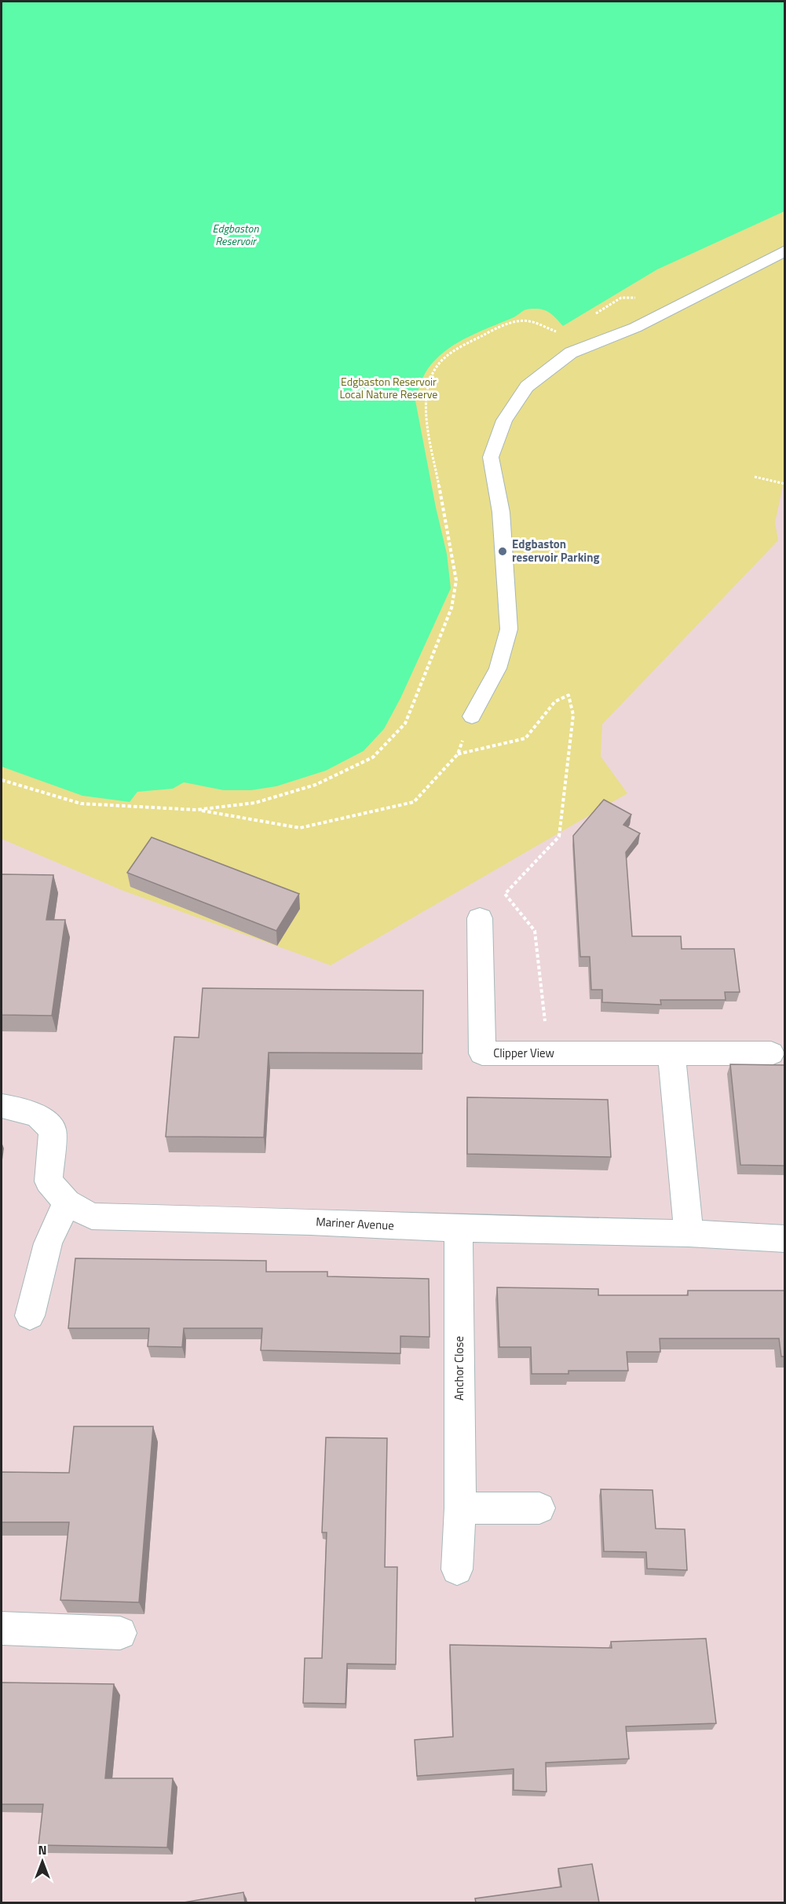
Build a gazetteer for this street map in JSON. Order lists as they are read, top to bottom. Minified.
{"streets":{"street":["Clipper View","Mariner Avenue","Anchor Close"]},"crossings":[["Mariner Avenue","Anchor Close"]],"water":["Edgbaston Reservoir"],"parks":["Edgbaston Reservoir Local Nature Reserve"],"places":["Edgbaston reservoir Parking"],"north":"top"}
